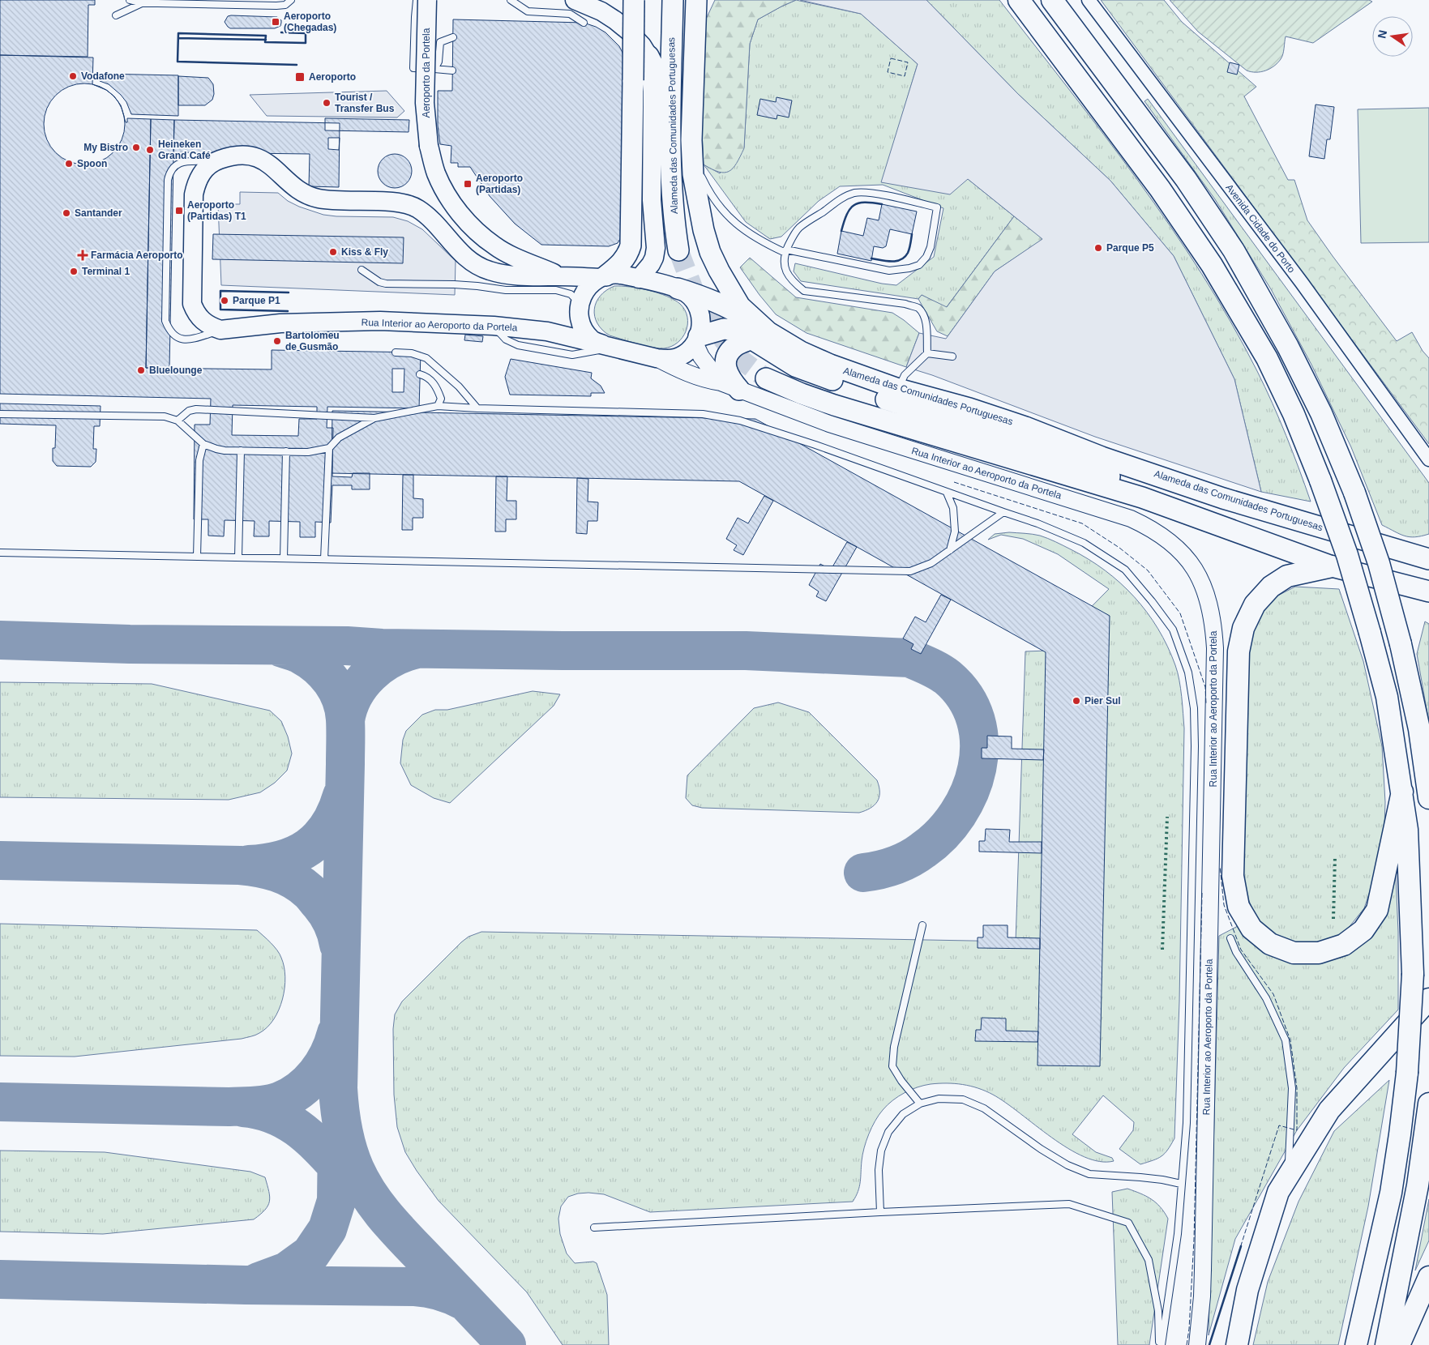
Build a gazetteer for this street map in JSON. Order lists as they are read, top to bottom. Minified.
{"streets":{"main road":["Aeroporto da Portela","Alameda das Comunidades Portuguesas","Rua Interior ao Aeroporto da Portela"],"street":["Avenida Cidade do Porto"]},"crossings":[["Alameda das Comunidades Portuguesas","Rua Interior ao Aeroporto da Portela"]],"places":{"transit":["Aeroporto (Chegadas)","Aeroporto","Aeroporto (Partidas)","Aeroporto (Partidas) T1"],"other":["Vodafone","Tourist / Transfer Bus","My Bistro","Heineken Grand Café","Spoon","Santander","Parque P5","Kiss & Fly","Terminal 1","Parque P1","Bartolomeu de Gusmão","Bluelounge","Pier Sul"],"health":["Farmácia Aeroporto"]},"north":"left"}
